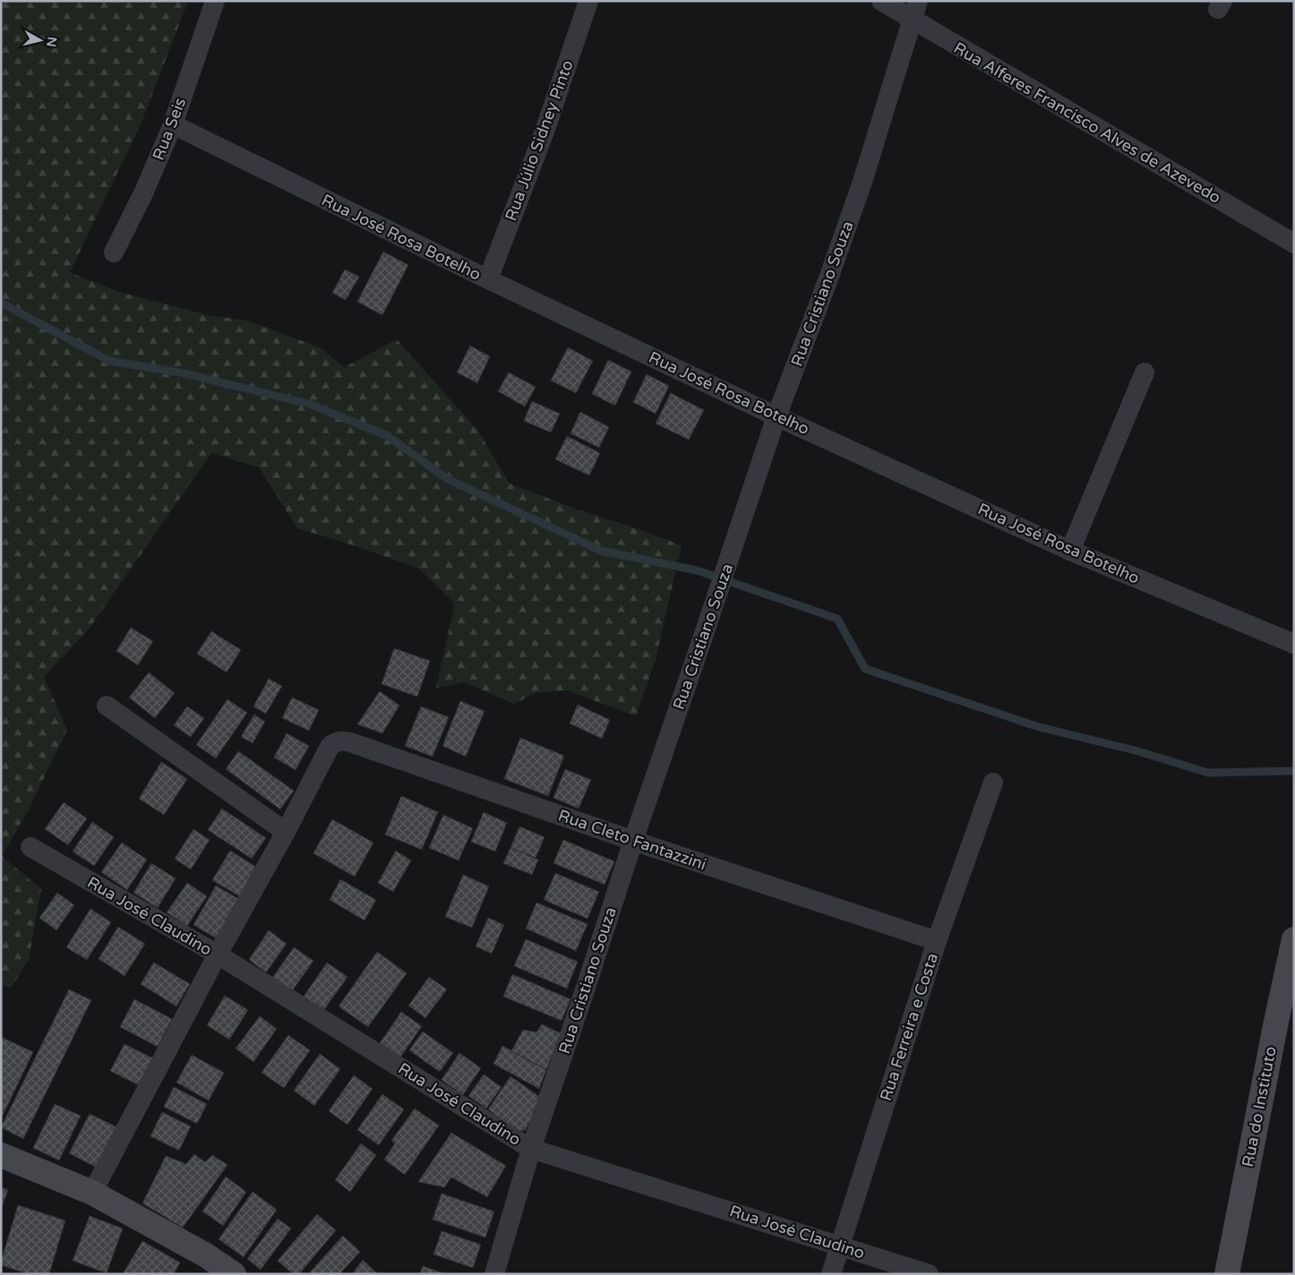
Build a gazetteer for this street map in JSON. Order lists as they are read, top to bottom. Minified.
{"streets":{"main road":["Rua do Instituto"],"street":["Rua Alferes Francisco Alves de Azevedo","Rua Seis","Rua Júlio Sidney Pinto","Rua José Rosa Botelho","Rua Cristiano Souza","Rua Cleto Fantazzini","Rua José Claudino","Rua Ferreira e Costa"]},"crossings":[["Rua Alferes Francisco Alves de Azevedo","Rua Cristiano Souza"],["Rua Seis","Rua José Rosa Botelho"],["Rua Júlio Sidney Pinto","Rua José Rosa Botelho"],["Rua José Rosa Botelho","Rua Cristiano Souza"],["Rua Cristiano Souza","Rua Cleto Fantazzini"],["Rua Cristiano Souza","Rua José Claudino"],["Rua Cleto Fantazzini","Rua Ferreira e Costa"],["Rua José Claudino","Rua Ferreira e Costa"]],"north":"right"}
